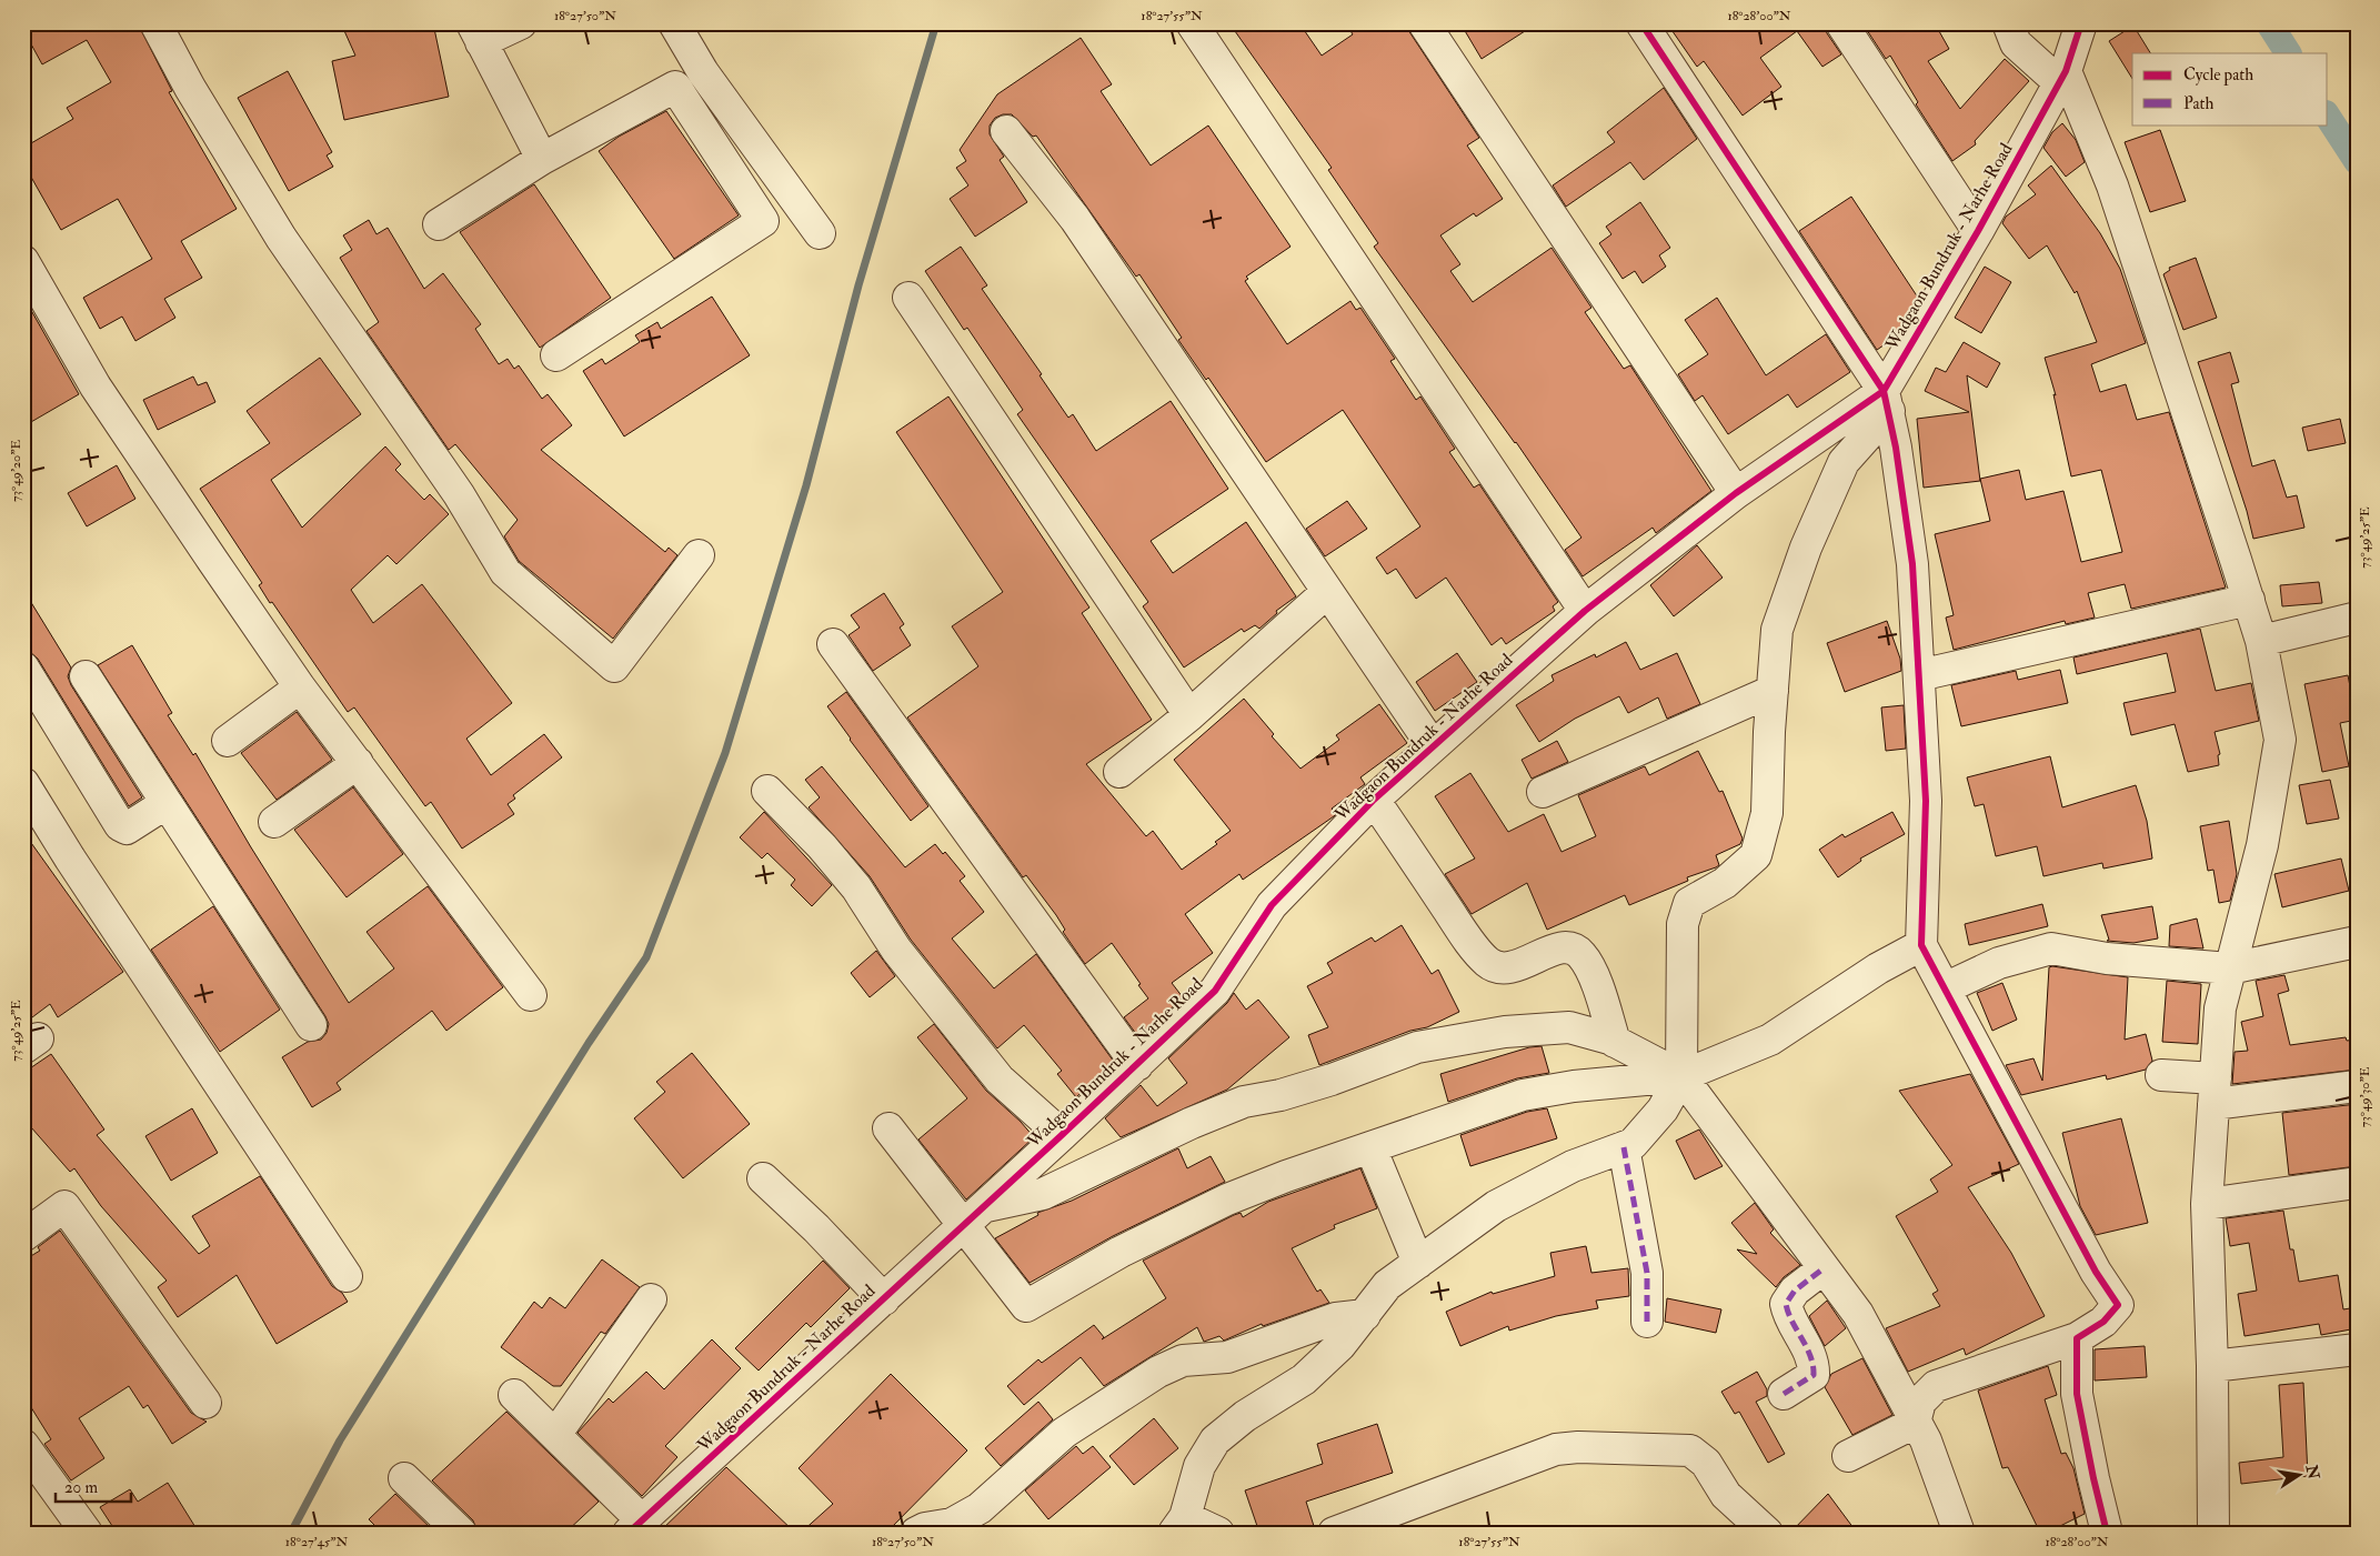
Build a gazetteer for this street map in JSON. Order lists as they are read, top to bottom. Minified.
{"streets":{"street":["Wadgaon Bundruk - Narhe Road"]},"legend":["Cycle path","Path"],"scale_bar":"20 m","north":"right","coordinates":["18°27'50\"N","18°27'55\"N","18°28'00\"N","73°49'20\"E","73°49'25\"E","73°49'30\"E","18°27'45\"N"]}
